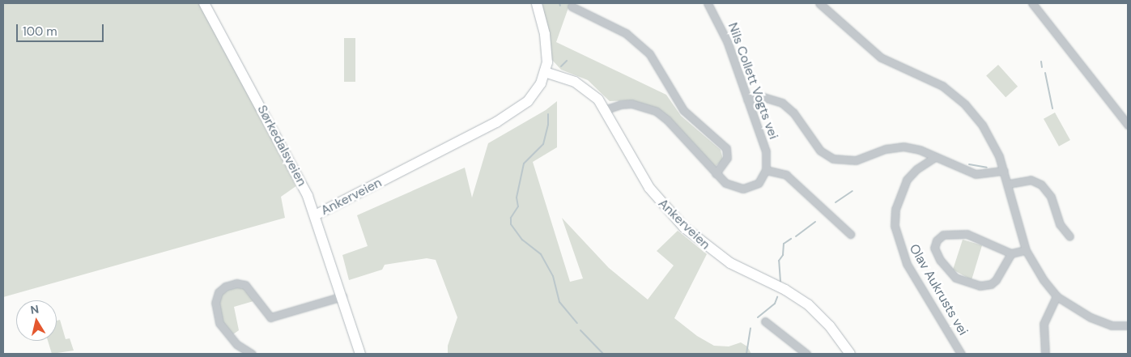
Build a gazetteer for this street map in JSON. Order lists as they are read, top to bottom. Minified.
{"streets":{"main road":["Sørkedalsveien","Ankerveien"],"street":["Nils Collett Vogts vei","Olav Aukrusts vei"]},"crossings":[["Sørkedalsveien","Ankerveien"]],"scale_bar":"100 m","north":"top"}
